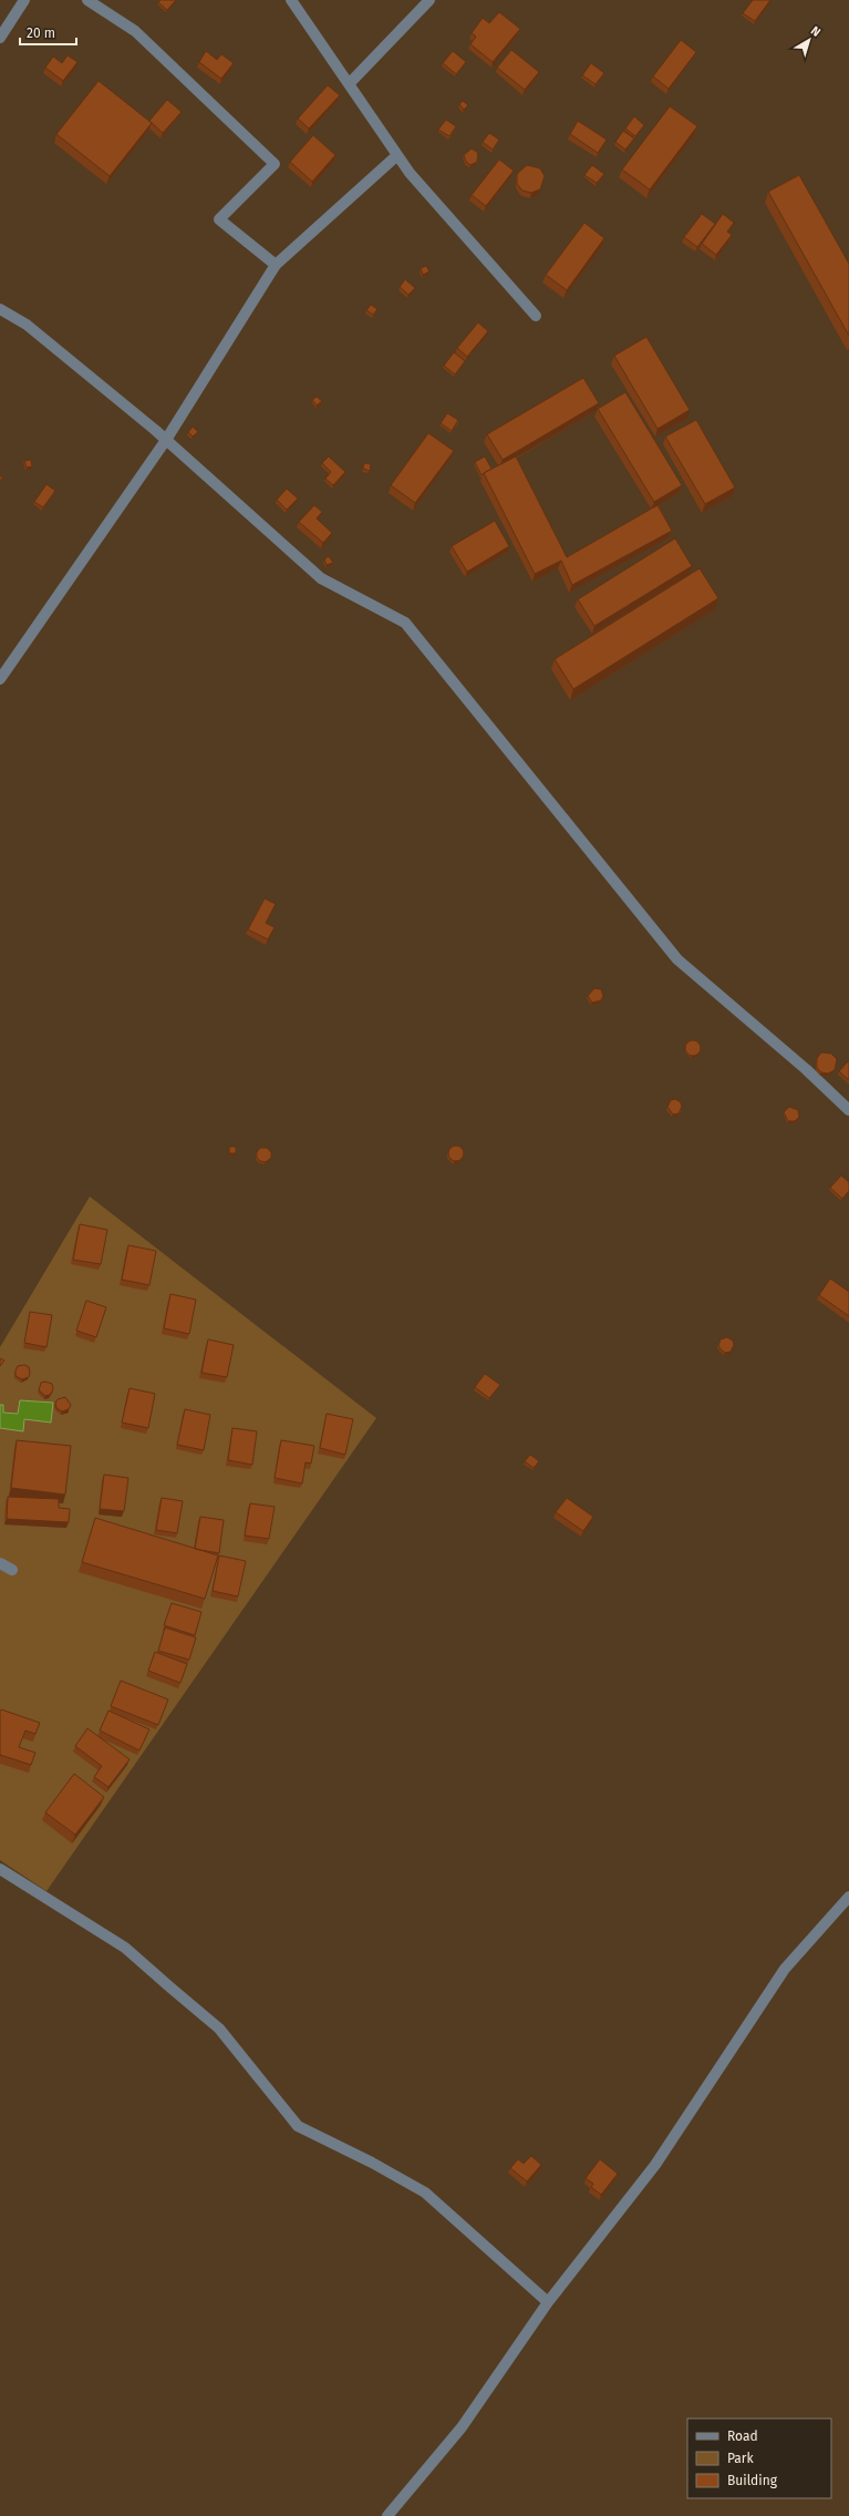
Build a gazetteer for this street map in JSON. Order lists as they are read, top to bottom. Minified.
{"legend":["Road","Park","Building"],"scale_bar":"20 m","north":"top right"}
